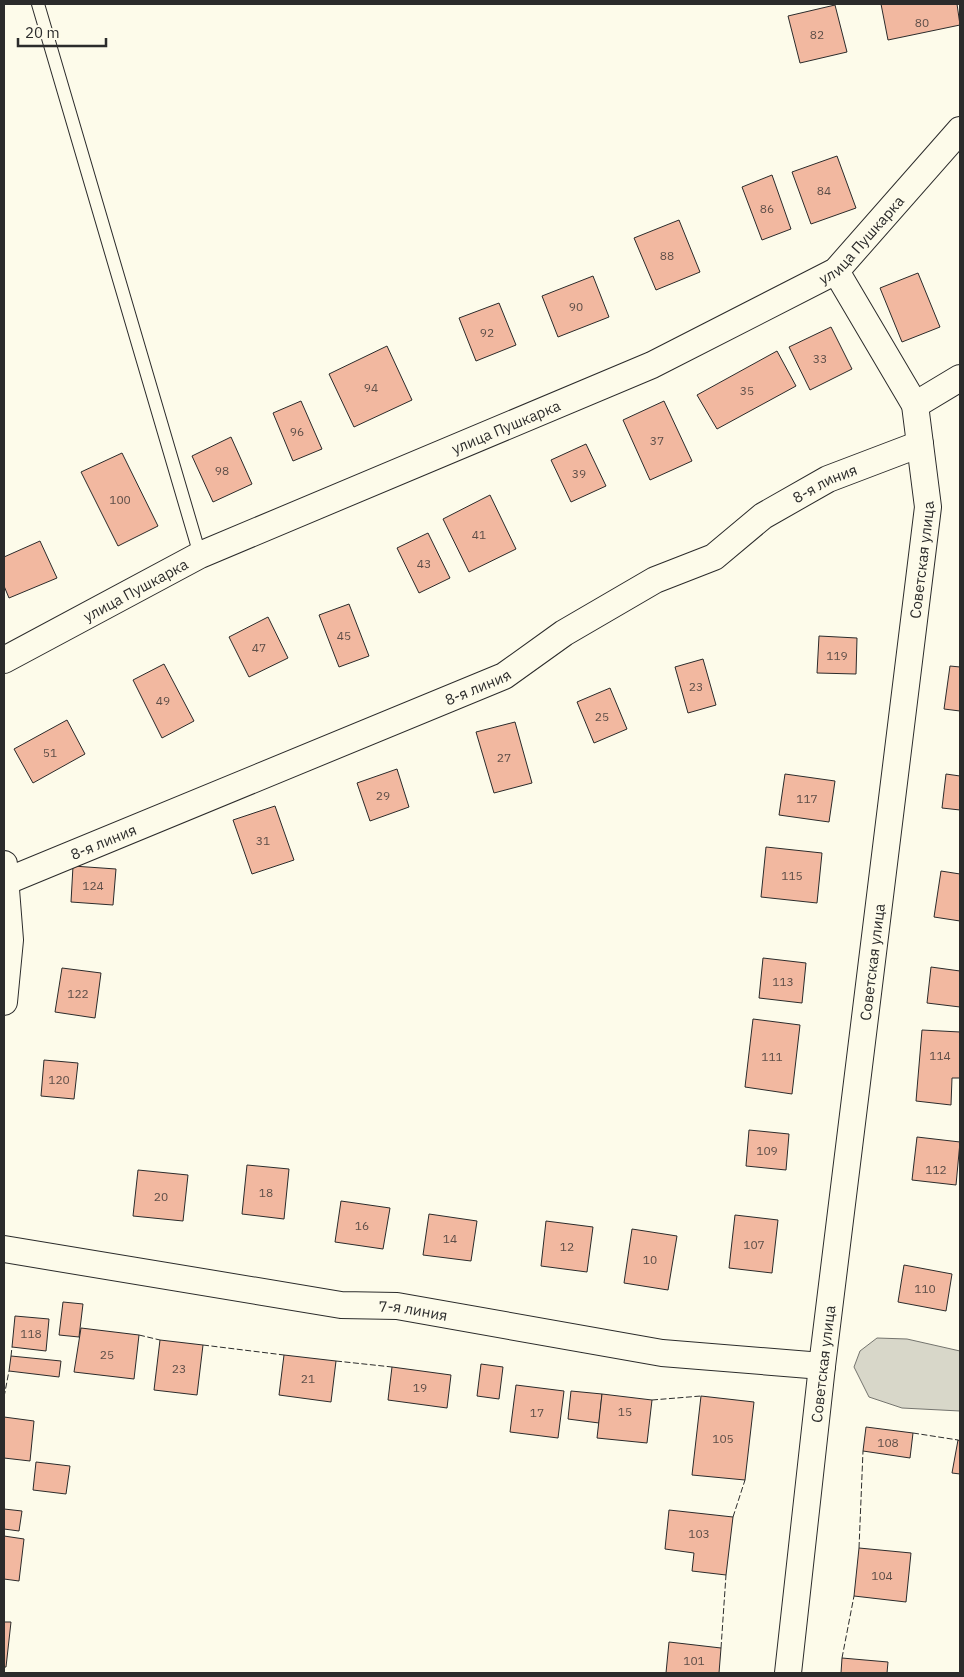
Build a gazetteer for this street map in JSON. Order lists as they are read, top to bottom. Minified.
{"streets":{"street":["улица Пушкарка","8-я линия","Советская улица","7-я линия"]},"crossings":[["улица Пушкарка","Советская улица"],["8-я линия","Советская улица"],["Советская улица","7-я линия"]],"house_numbers":["80","82","84","86","88","90","92","33","94","35","96","37","98","39","100","41","43","45","47","119","23","49","25","51","27","29","117","31","115","124","113","122","114","111","120","109","112","18","20","16","14","107","12","10","110","118","25","23","21","19","15","17","105","108","103","104","101"],"scale_bar":"20 m"}
